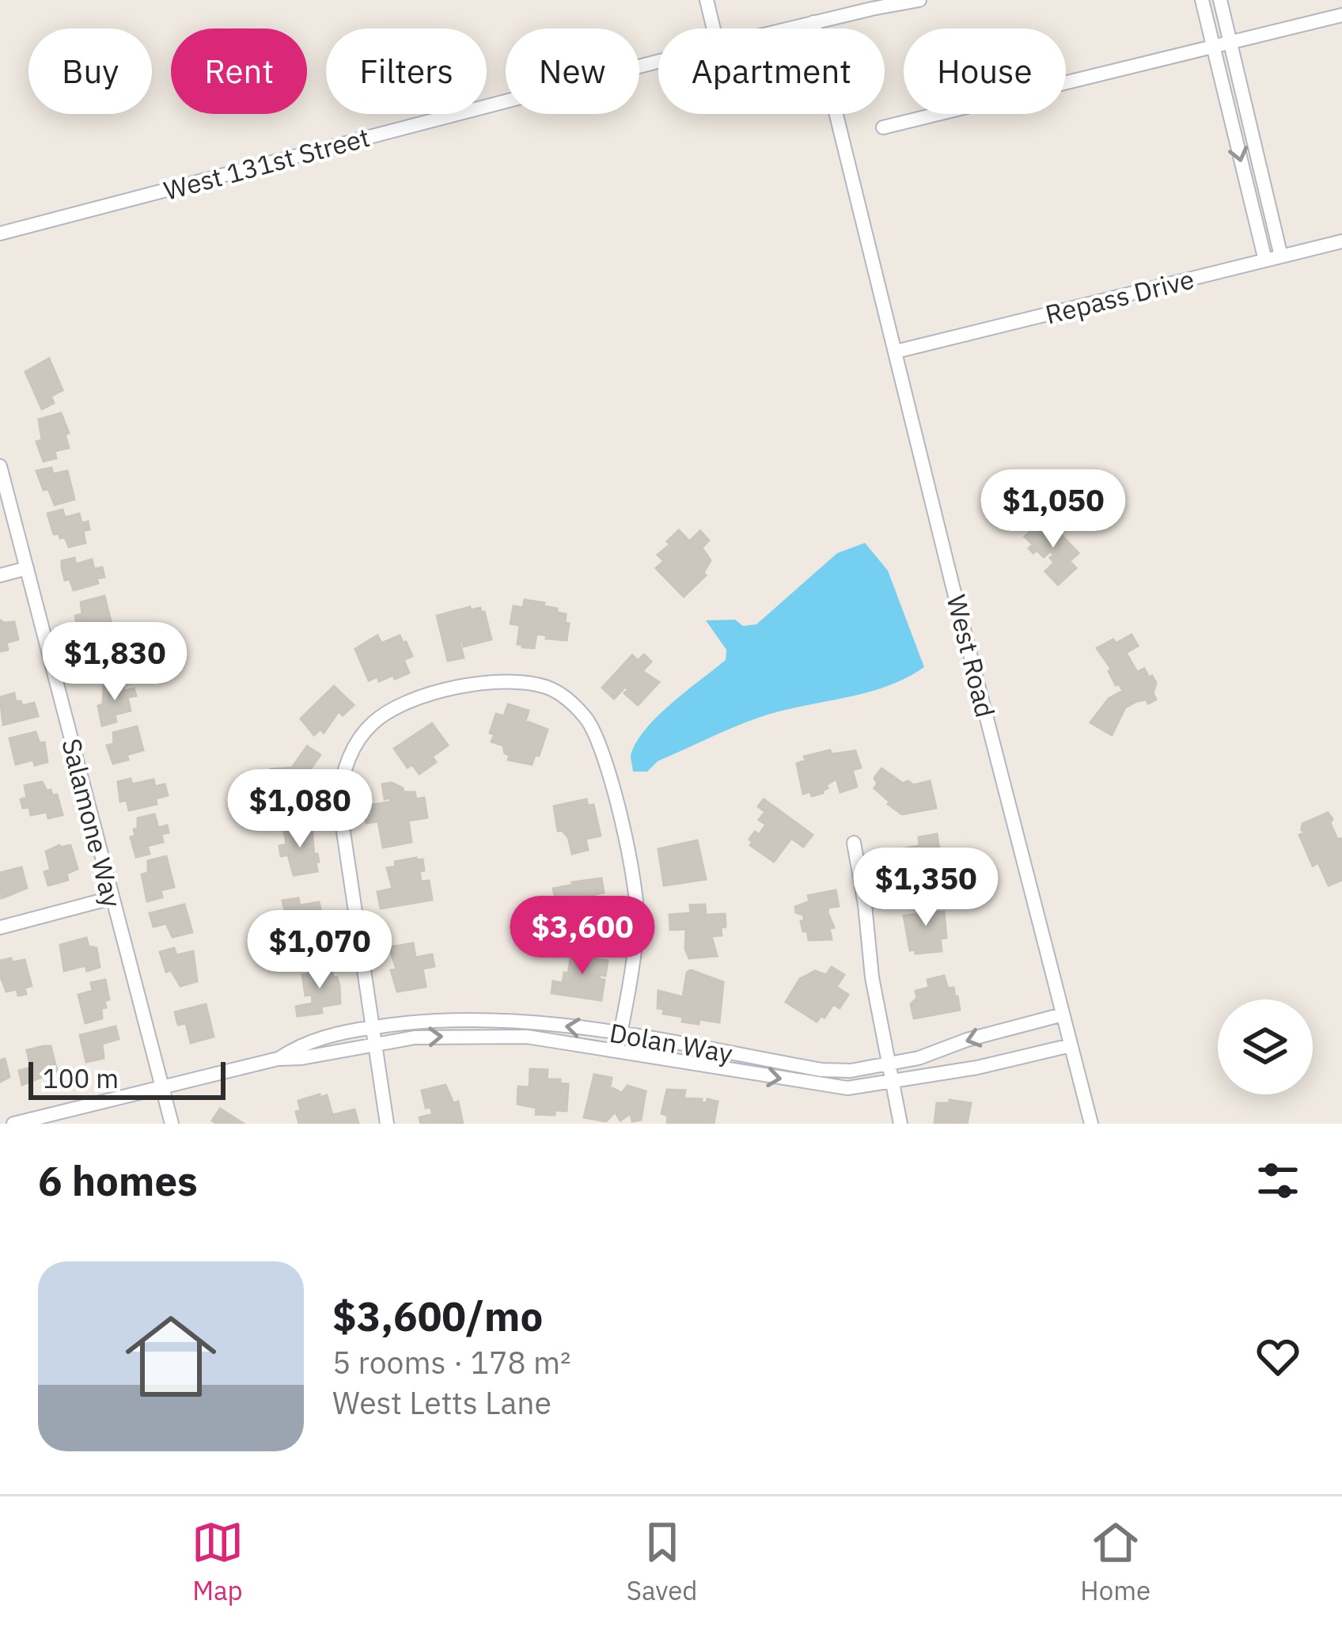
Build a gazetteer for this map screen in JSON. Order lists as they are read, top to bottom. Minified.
{"streets":{"street":["West 131st Street","Repass Drive","West Road","Salamone Way","Dolan Way"]},"crossings":[["West 131st Street","West Road"],["Repass Drive","West Road"],["West Road","Dolan Way"],["Salamone Way","Dolan Way"]],"scale_bar":"100 m","page":{"chip":["Buy","Rent","Filters","New","Apartment","House"],"price":["$1,050","$1,830","$1,080","$1,350","$3,600","$1,070"],"scale":"100 m","heading":"6 homes","list":[{"name":"$3,600/mo","note":"5 rooms · 178 m² · West Letts Lane"}],"tabs":["Map","Saved","Home"]}}
